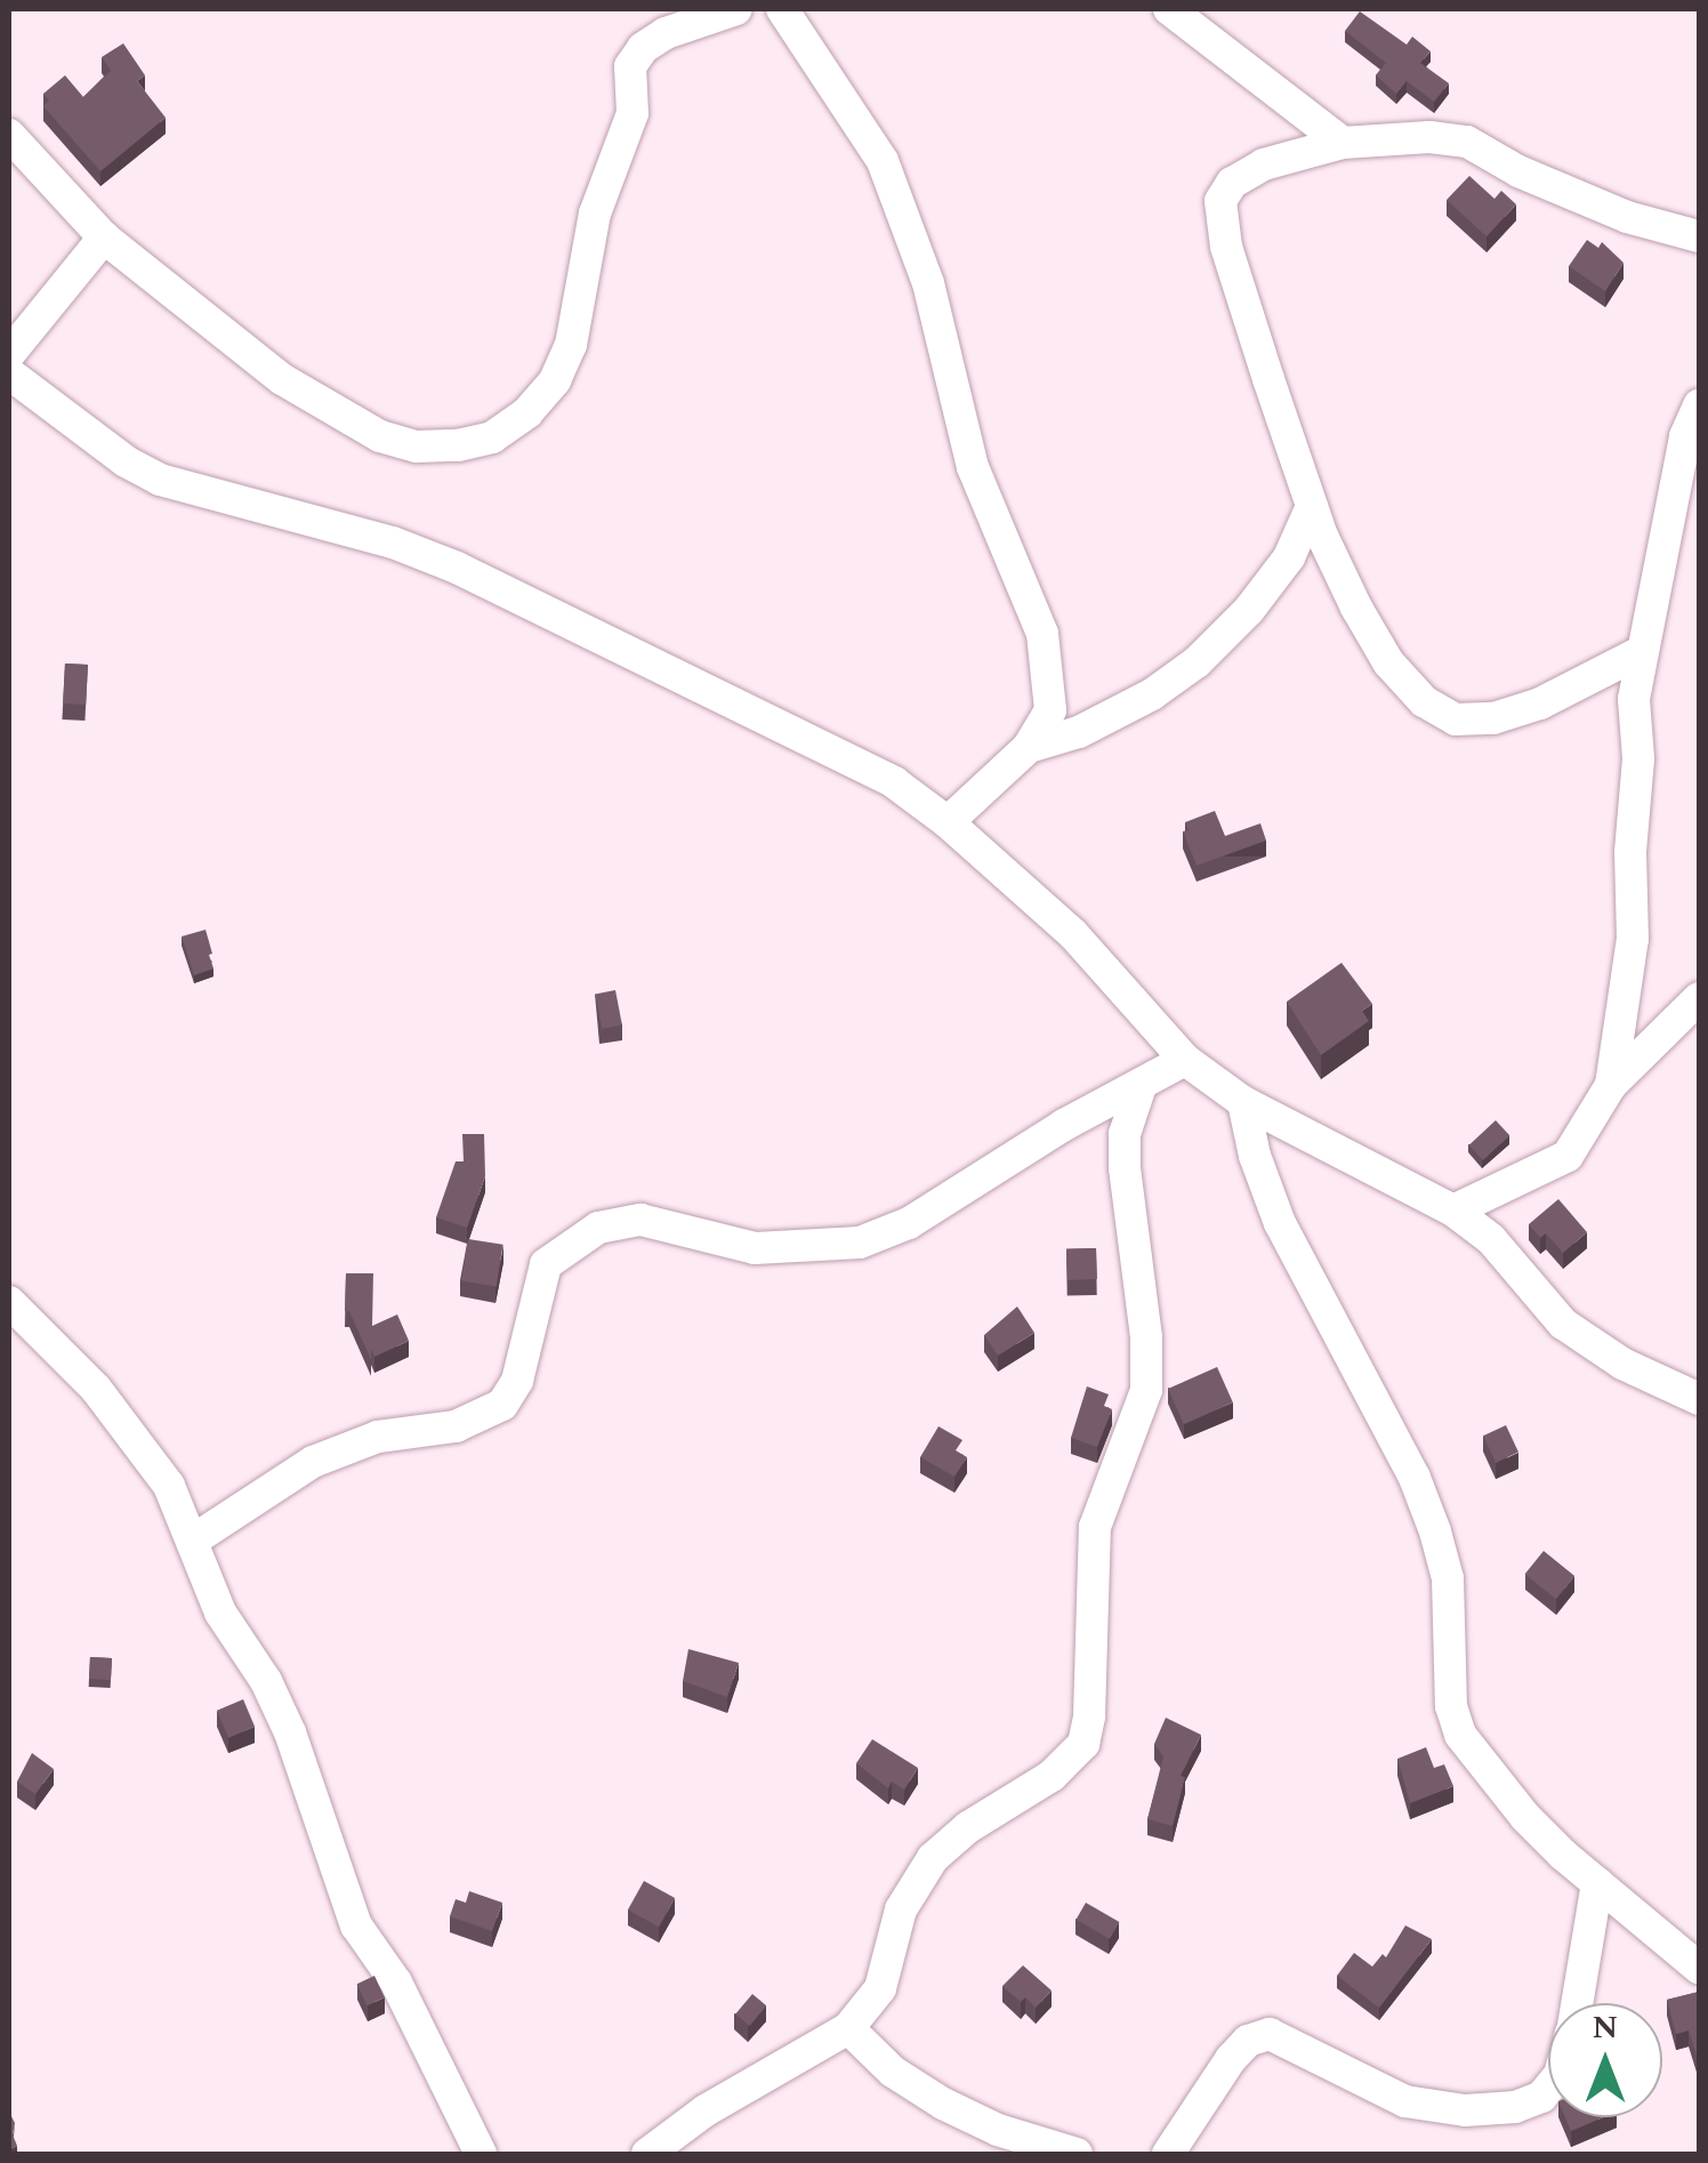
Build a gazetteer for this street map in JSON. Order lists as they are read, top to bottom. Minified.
{"north":"top"}
